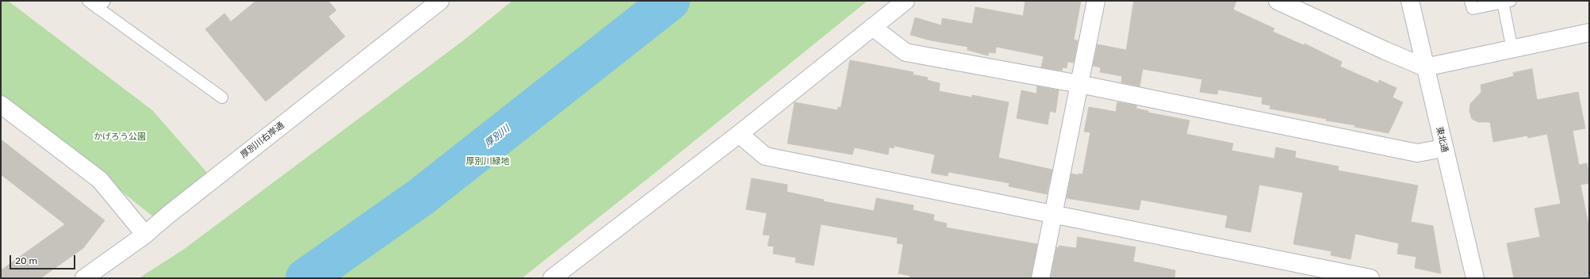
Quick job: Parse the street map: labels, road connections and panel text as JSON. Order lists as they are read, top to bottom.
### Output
{
  "streets": {
    "street": ["東北通", "厚別川右岸通"]
  },
  "water": ["厚別川"],
  "parks": ["かげろう公園", "厚別川緑地"],
  "scale_bar": "20 m"
}
